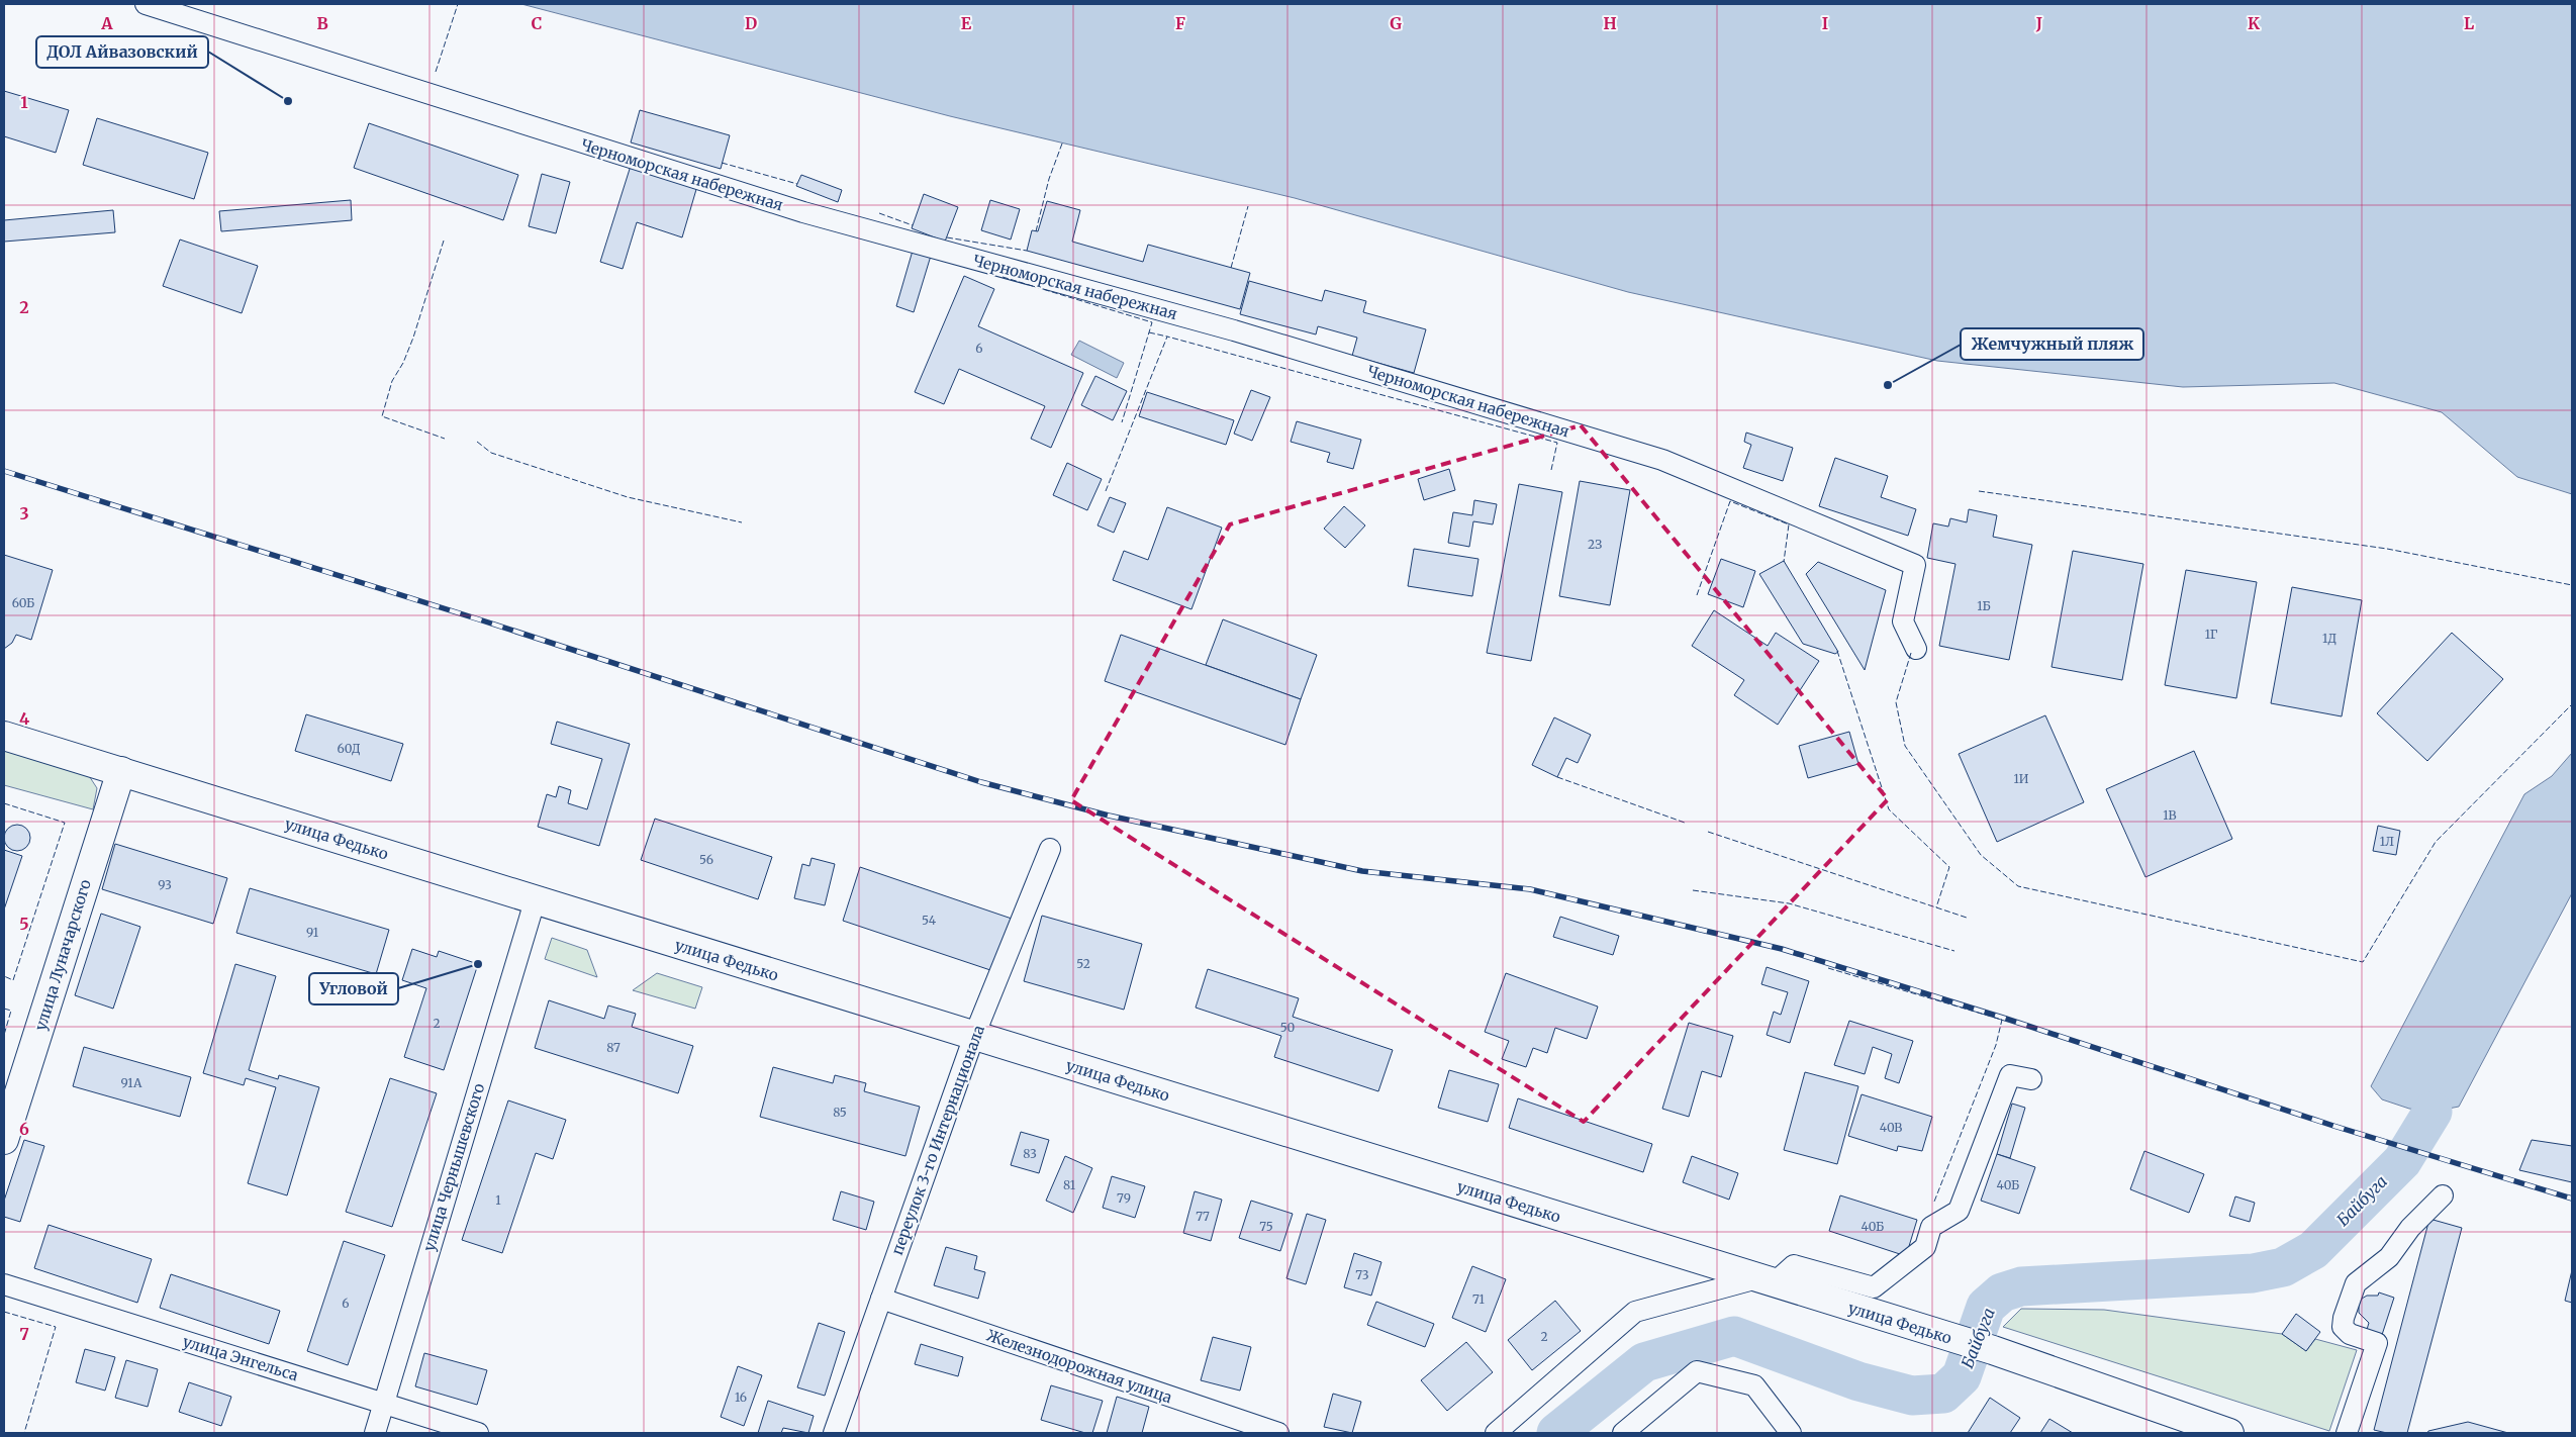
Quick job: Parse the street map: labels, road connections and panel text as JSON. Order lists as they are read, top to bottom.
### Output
{
  "streets": {
    "main road": ["улица Федько", "улица Луначарского"],
    "street": [
      "Черноморская набережная",
      "переулок 3-го Интернационала",
      "улица Чернышевского",
      "улица Энгельса",
      "Железнодорожная улица"
    ]
  },
  "crossings": [
    ["улица Федько", "улица Луначарского"],
    ["улица Федько", "переулок 3-го Интернационала"],
    ["улица Федько", "улица Чернышевского"],
    ["переулок 3-го Интернационала", "Железнодорожная улица"],
    ["улица Чернышевского", "улица Энгельса"]
  ],
  "water": ["Байбуга"],
  "places": ["ДОЛ Айвазовский", "Жемчужный пляж", "Угловой"],
  "house_numbers": [
    "6",
    "2З",
    "60Б",
    "1Б",
    "1Г",
    "1Д",
    "60Д",
    "1И",
    "1В",
    "1Л",
    "56",
    "93",
    "54",
    "91",
    "52",
    "2",
    "50",
    "87",
    "91А",
    "85",
    "40В",
    "83",
    "81",
    "40Б",
    "79",
    "1",
    "77",
    "75",
    "40Б",
    "73",
    "71",
    "6",
    "2",
    "16"
  ],
  "grid": {
    "columns": [
      "A",
      "B",
      "C",
      "D",
      "E",
      "F",
      "G",
      "H",
      "I",
      "J",
      "K",
      "L"
    ],
    "rows": [
      "1",
      "2",
      "3",
      "4",
      "5",
      "6",
      "7"
    ]
  }
}
